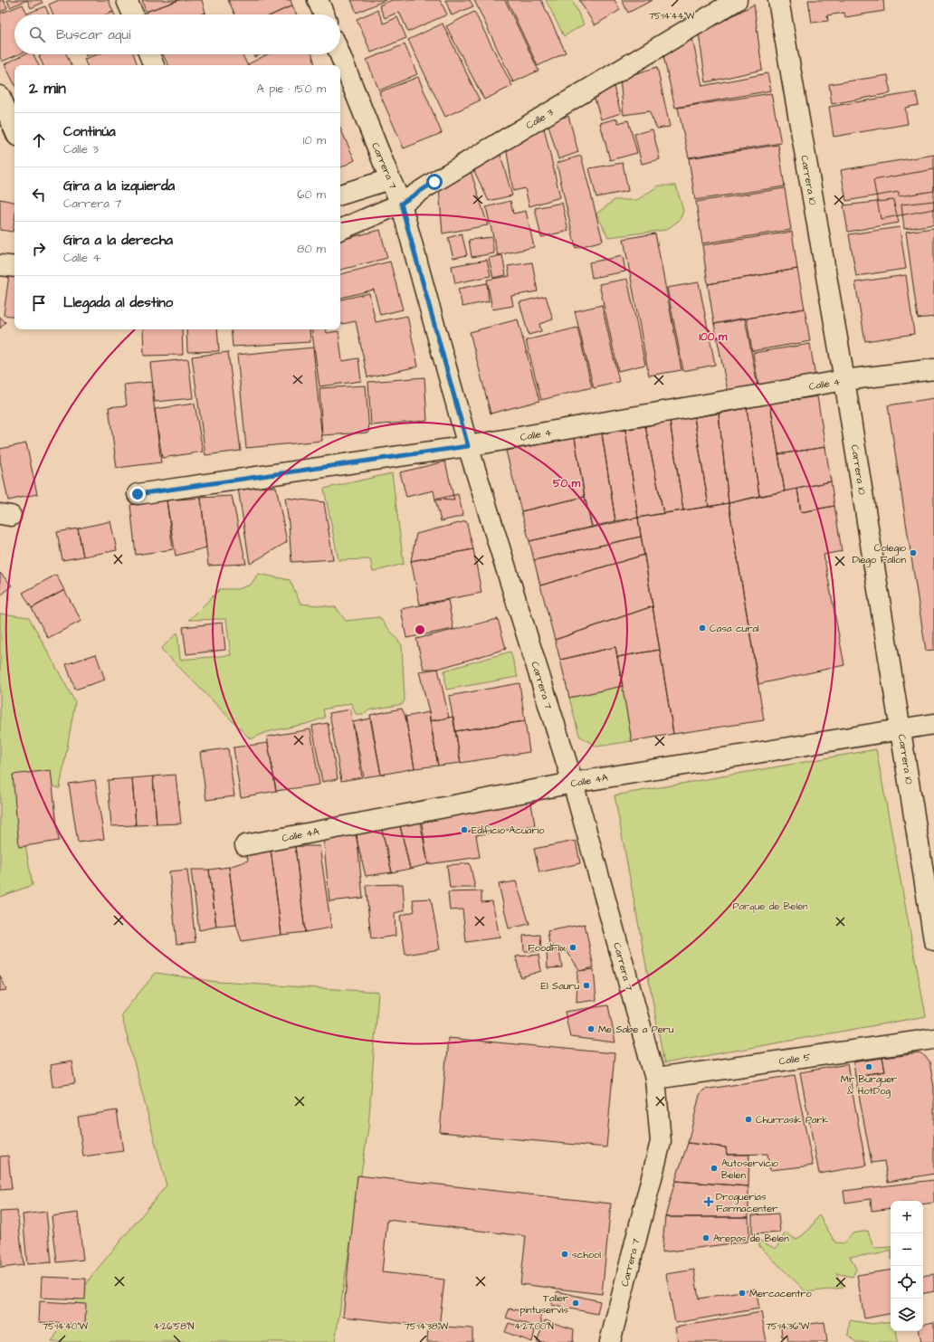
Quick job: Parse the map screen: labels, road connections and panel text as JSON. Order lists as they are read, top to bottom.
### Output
{
  "streets": {
    "street": [
      "Calle 3",
      "Carrera 7",
      "Carrera 10",
      "Calle 4",
      "Calle 4A",
      "Calle 5"
    ]
  },
  "crossings": [
    ["Calle 3", "Carrera 7"],
    ["Carrera 7", "Calle 4"],
    ["Carrera 7", "Calle 4A"],
    ["Carrera 7", "Calle 5"],
    ["Carrera 10", "Calle 4"],
    ["Carrera 10", "Calle 4A"]
  ],
  "parks": ["Parque de Belén"],
  "places": {
    "other": [
      "Colegio Diego Fallon",
      "Casa cural",
      "Edificio Acuario",
      "FoodFlix",
      "El Sauru",
      "Me Sabe a Peru",
      "Mr Burguer & HotDog",
      "Churrasik Park",
      "Autoservicio Belen",
      "Arepas de Belen",
      "school",
      "Mercacentro",
      "Taller pintuservis"
    ],
    "health": ["Droguerias Farmacenter"]
  },
  "page": {
    "search": "Buscar aquí",
    "heading": ["2 min", "A pie · 150 m"],
    "list": [
      ["Continúa", "Calle 3", "10 m"],
      ["Gira a la izquierda", "Carrera 7", "60 m"],
      ["Gira a la derecha", "Calle 4", "80 m"],
      "Llegada al destino"
    ],
    "map_buttons": ["+", "−"]
  },
  "coordinates": [
    "75°14'44\"W",
    "75°14'40\"W",
    "4°26'58\"N",
    "75°14'38\"W",
    "4°27'00\"N",
    "75°14'36\"W"
  ],
  "rings": ["100 m", "50 m"]
}
